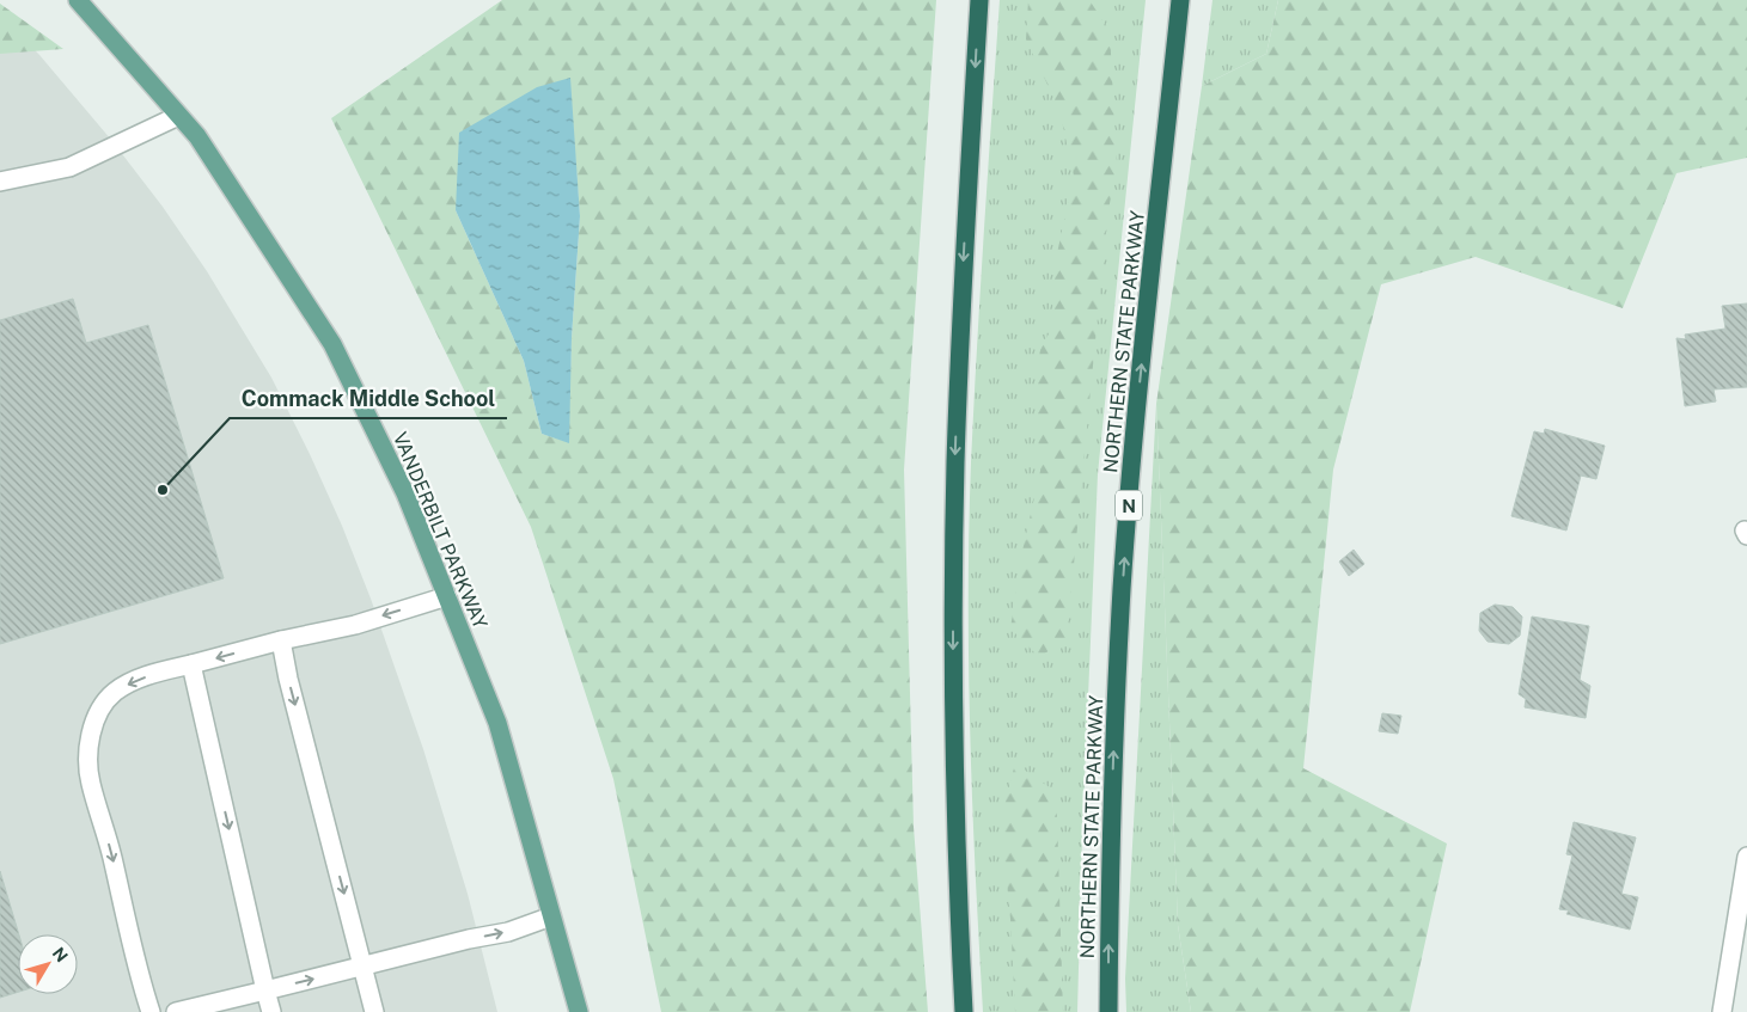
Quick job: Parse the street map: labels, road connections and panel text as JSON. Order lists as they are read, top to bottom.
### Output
{
  "streets": {
    "highway": ["NORTHERN STATE PARKWAY", "N"],
    "main road": ["VANDERBILT PARKWAY"]
  },
  "places": ["Commack Middle School"],
  "north": "top right"
}
